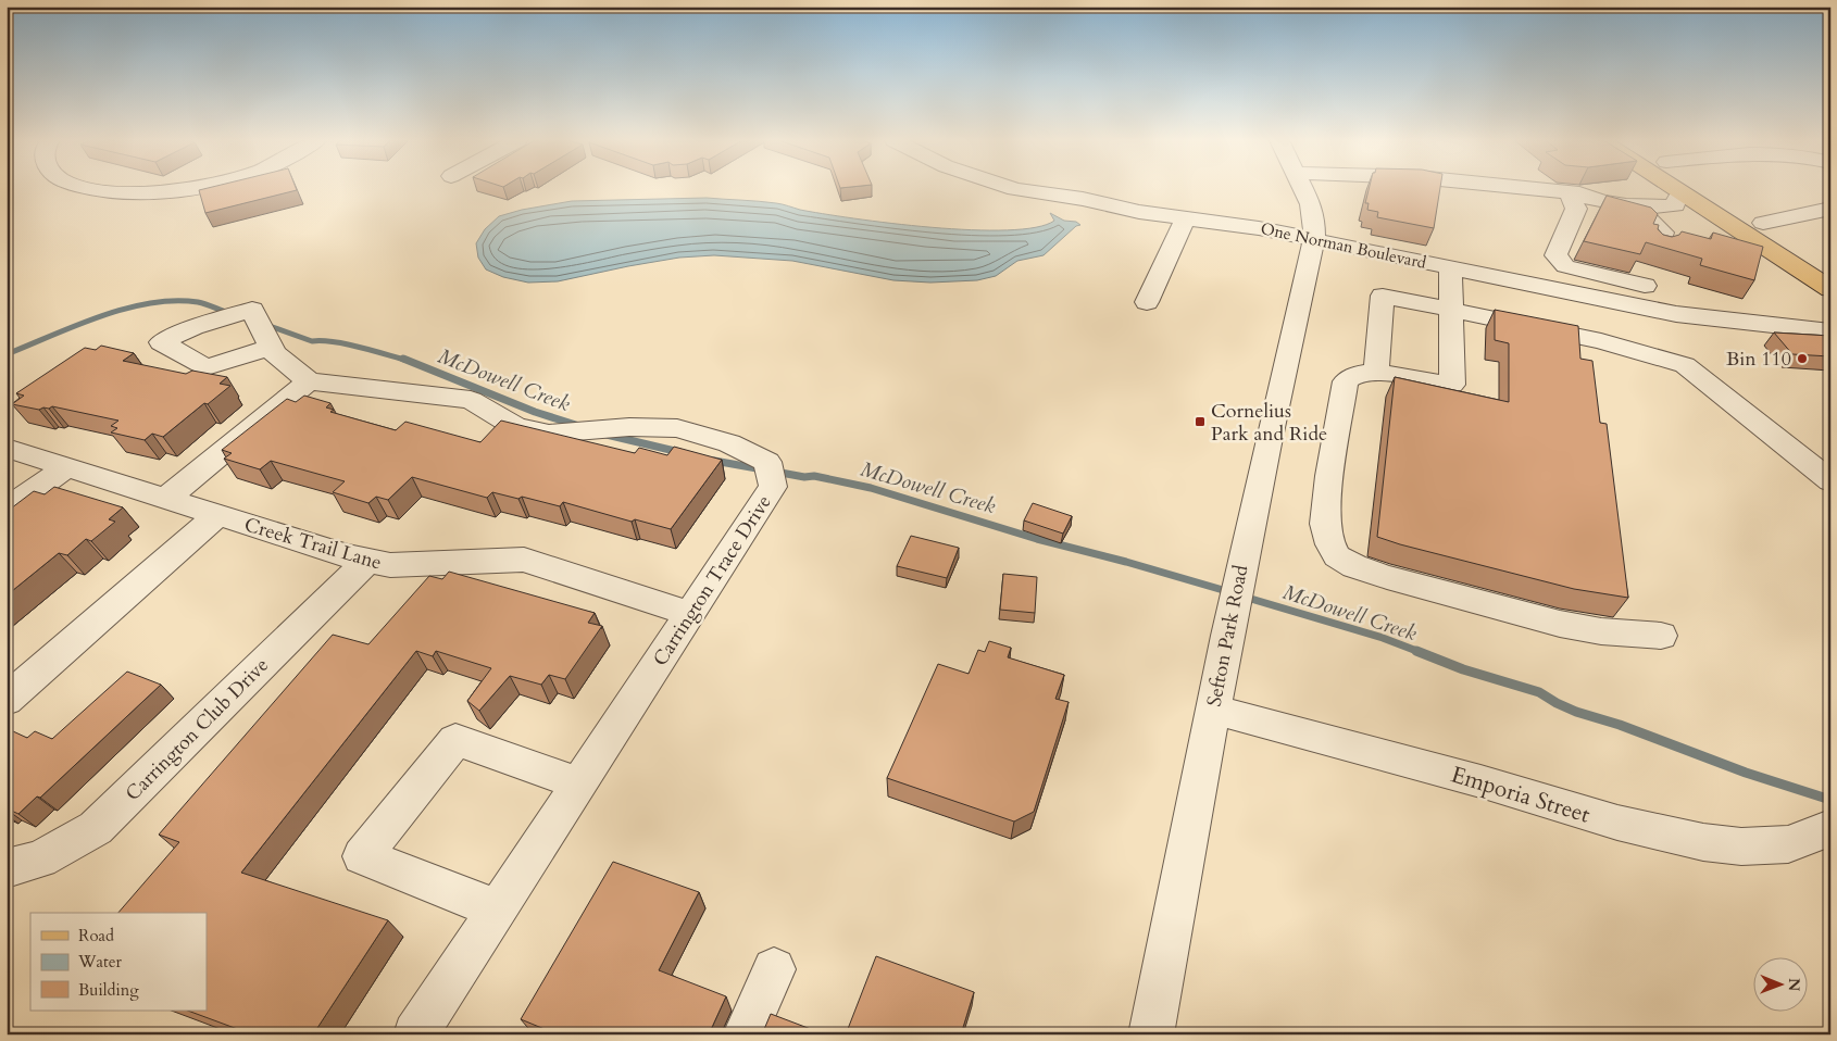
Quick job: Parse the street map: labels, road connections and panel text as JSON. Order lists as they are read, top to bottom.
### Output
{
  "streets": {
    "street": [
      "One Norman Boulevard",
      "Creek Trail Lane",
      "Carrington Trace Drive",
      "Sefton Park Road",
      "Carrington Club Drive",
      "Emporia Street"
    ]
  },
  "crossings": [
    ["One Norman Boulevard", "Sefton Park Road"],
    ["Creek Trail Lane", "Carrington Trace Drive"],
    ["Creek Trail Lane", "Carrington Club Drive"],
    ["Sefton Park Road", "Emporia Street"]
  ],
  "water": ["McDowell Creek"],
  "places": {
    "other": ["Bin 110"],
    "transit": ["Cornelius Park and Ride"]
  },
  "legend": ["Road", "Water", "Building"],
  "north": "right"
}
